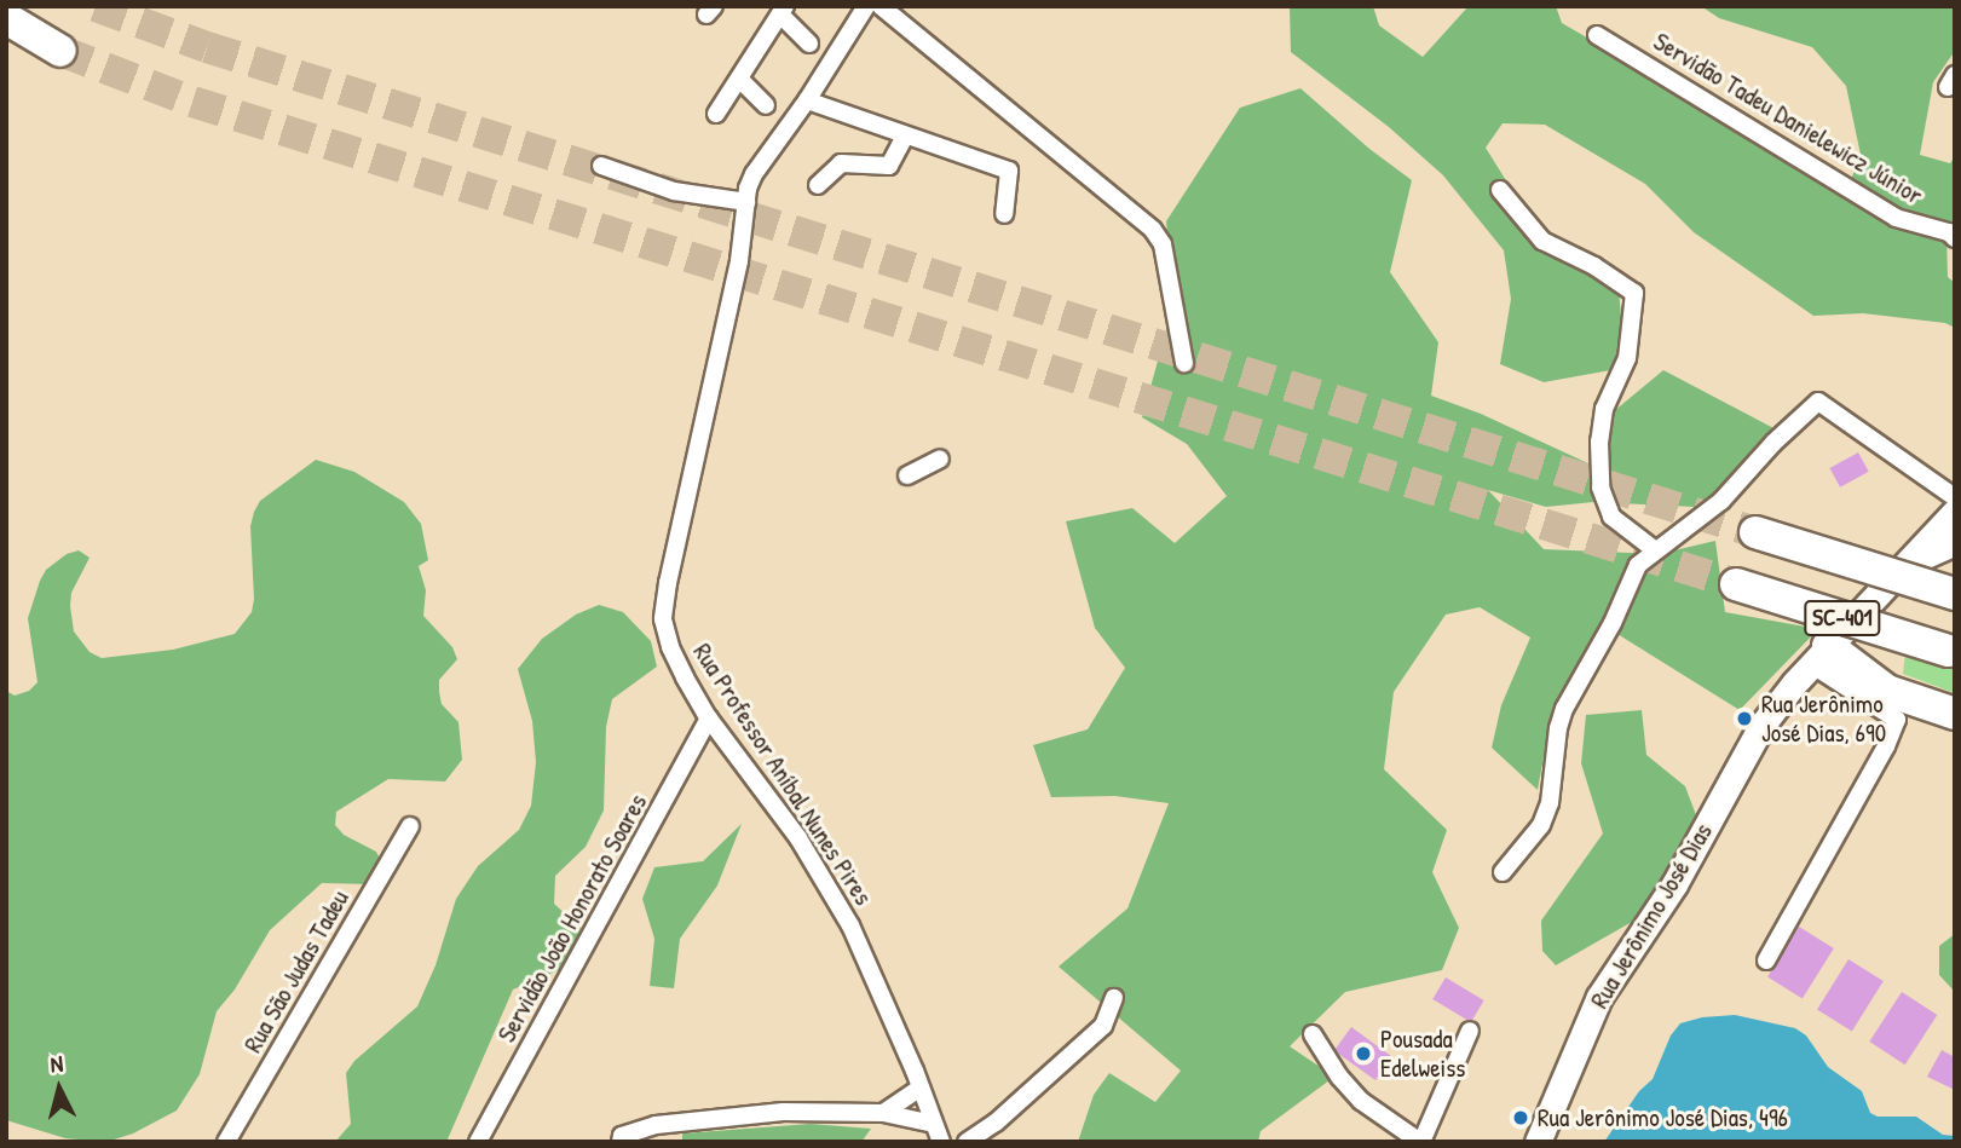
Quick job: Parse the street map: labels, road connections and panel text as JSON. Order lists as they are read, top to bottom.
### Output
{
  "streets": {
    "highway": ["SC-401"],
    "main road": ["Rua Jerônimo José Dias"],
    "street": [
      "Servidão Tadeu Danielewicz Júnior",
      "Rua Professor Aníbal Nunes Pires",
      "Servidão João Honorato Soares",
      "Rua São Judas Tadeu"
    ]
  },
  "crossings": [
    ["Rua Professor Aníbal Nunes Pires", "Servidão João Honorato Soares"]
  ],
  "places": ["Rua Jerônimo José Dias, 690", "Pousada Edelweiss", "Rua Jerônimo José Dias, 496"],
  "north": "top"
}
